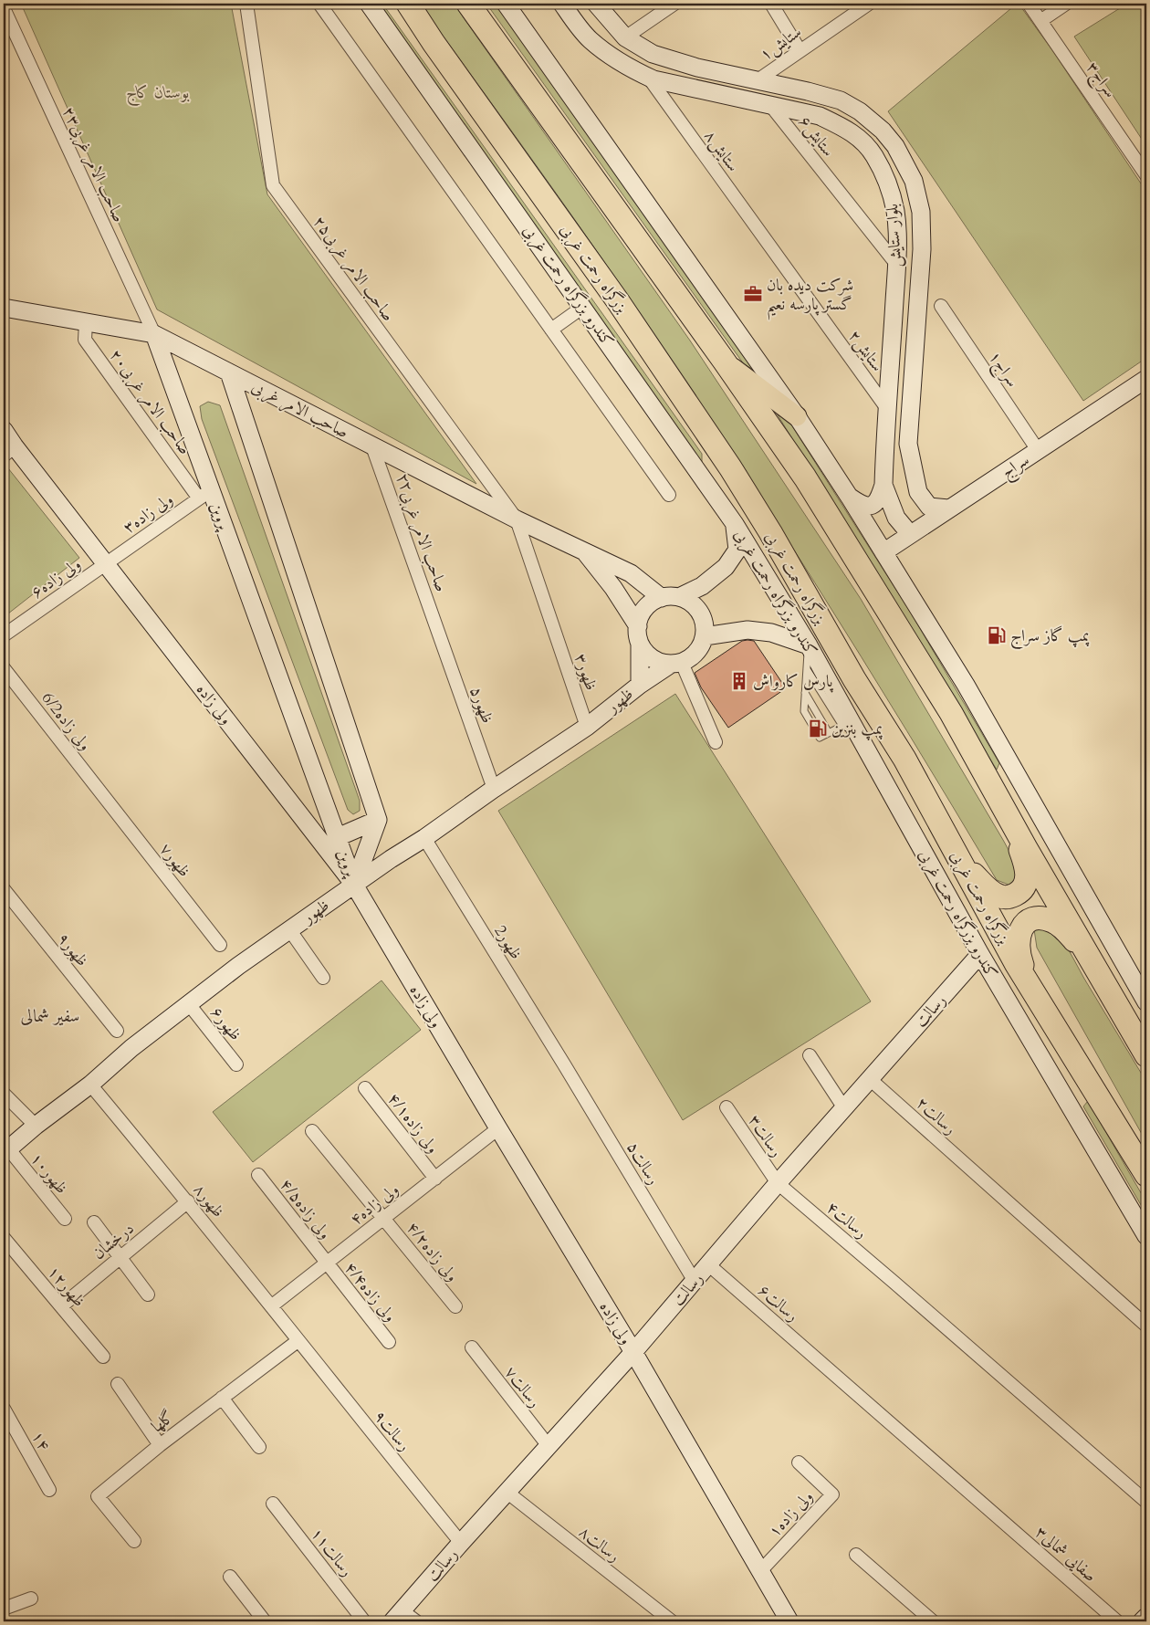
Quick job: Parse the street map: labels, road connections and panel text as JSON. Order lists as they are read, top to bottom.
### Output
{
  "streets": {
    "highway": ["بزرگراه رحمت غربی"],
    "street": [
      "ستایش۱",
      "سراج۳",
      "ستایش۶",
      "ستایش۸",
      "صاحب الامر غربی۲۳",
      "بلوار ستایش",
      "صاحب الامر غربی۲۵",
      "کندرو بزرگراه رحمت غربی",
      "ستایش۲",
      "سراج۱",
      "صاحب الامر غربی۲۰",
      "صاحب الامر غربی",
      "سراج",
      "ولی زاده۳",
      "پروین",
      "صاحب الامر غربی٢٢",
      "ولی زاده۶",
      "ظهور۳",
      "ظهور",
      "ولی زاده",
      "ظهور۵",
      "6/2ولی زاده",
      "ظهور۷",
      "2ظهور",
      "ظهور۹",
      "رسالت",
      "ظهور۶",
      "رسالت۲",
      "ولی زاده۴/۱",
      "رسالت۳",
      "رسالت۵",
      "ظهور۱۰",
      "ظهور۸",
      "ولی زاده۴",
      "ولی زاده۴/۵",
      "رسالت۴",
      "درخشان",
      "ولی زاده۴/۲",
      "ظهور۱۲",
      "ولی زاده۴/۴",
      "رسالت۶",
      "رسالت۷",
      "گلها",
      "رسالت۹",
      "۱۴",
      "ولی زاده۱",
      "رسالت۸",
      "رسالت۱۱",
      "صفایی شمالی۳"
    ]
  },
  "crossings": [
    ["ستایش۱", "بلوار ستایش"],
    ["ستایش۶", "بلوار ستایش"],
    ["ستایش۸", "بلوار ستایش"],
    ["ستایش۸", "ستایش۲"],
    ["صاحب الامر غربی۲۳", "صاحب الامر غربی"],
    ["صاحب الامر غربی۲۳", "پروین"],
    ["بلوار ستایش", "ستایش۲"],
    ["بلوار ستایش", "سراج"],
    ["صاحب الامر غربی۲۵", "صاحب الامر غربی"],
    ["صاحب الامر غربی۲۵", "ظهور۳"],
    ["کندرو بزرگراه رحمت غربی", "رسالت"],
    ["سراج۱", "سراج"],
    ["صاحب الامر غربی۲۰", "صاحب الامر غربی"],
    ["صاحب الامر غربی۲۰", "ولی زاده۳"],
    ["صاحب الامر غربی۲۰", "پروین"],
    ["صاحب الامر غربی", "پروین"],
    ["صاحب الامر غربی", "صاحب الامر غربی٢٢"],
    ["صاحب الامر غربی", "ظهور"],
    ["ولی زاده۳", "پروین"],
    ["ولی زاده۳", "ولی زاده۶"],
    ["ولی زاده۳", "ولی زاده"],
    ["پروین", "ظهور"],
    ["پروین", "ولی زاده"],
    ["صاحب الامر غربی٢٢", "ظهور۵"],
    ["ولی زاده۶", "ولی زاده"],
    ["ظهور۳", "ظهور"],
    ["ظهور", "ولی زاده"],
    ["ظهور", "ظهور۵"],
    ["ظهور", "2ظهور"],
    ["ظهور", "ظهور۶"],
    ["ظهور", "ظهور۱۰"],
    ["ظهور", "ظهور۸"],
    ["ولی زاده", "رسالت"],
    ["ولی زاده", "ولی زاده۴"],
    ["ولی زاده", "ولی زاده۱"],
    ["6/2ولی زاده", "ظهور۷"],
    ["2ظهور", "رسالت۵"],
    ["رسالت", "رسالت۲"],
    ["رسالت", "رسالت۳"],
    ["رسالت", "رسالت۵"],
    ["رسالت", "رسالت۴"],
    ["رسالت", "رسالت۶"],
    ["رسالت", "رسالت۷"],
    ["رسالت", "رسالت۹"],
    ["رسالت", "رسالت۸"],
    ["ولی زاده۴/۱", "ولی زاده۴"],
    ["رسالت۳", "رسالت۴"],
    ["ظهور۸", "ولی زاده۴"],
    ["ظهور۸", "درخشان"],
    ["ظهور۸", "گلها"],
    ["ظهور۸", "رسالت۹"],
    ["ولی زاده۴", "ولی زاده۴/۵"],
    ["ولی زاده۴", "ولی زاده۴/۲"],
    ["ولی زاده۴", "ولی زاده۴/۴"],
    ["ولی زاده۴/۵", "ولی زاده۴/۴"],
    ["درخشان", "ظهور۱۲"],
    ["رسالت۶", "صفایی شمالی۳"],
    ["گلها", "رسالت۹"]
  ],
  "districts": ["سفیر شمالی"],
  "parks": ["بوستان کاج"],
  "places": {
    "office": ["شرکت دیده بان گستر پارسه نعیم"],
    "fuel station": ["پمپ گاز سراج", "پمپ بنزین"],
    "building": ["پارس کارواش"]
  }
}
